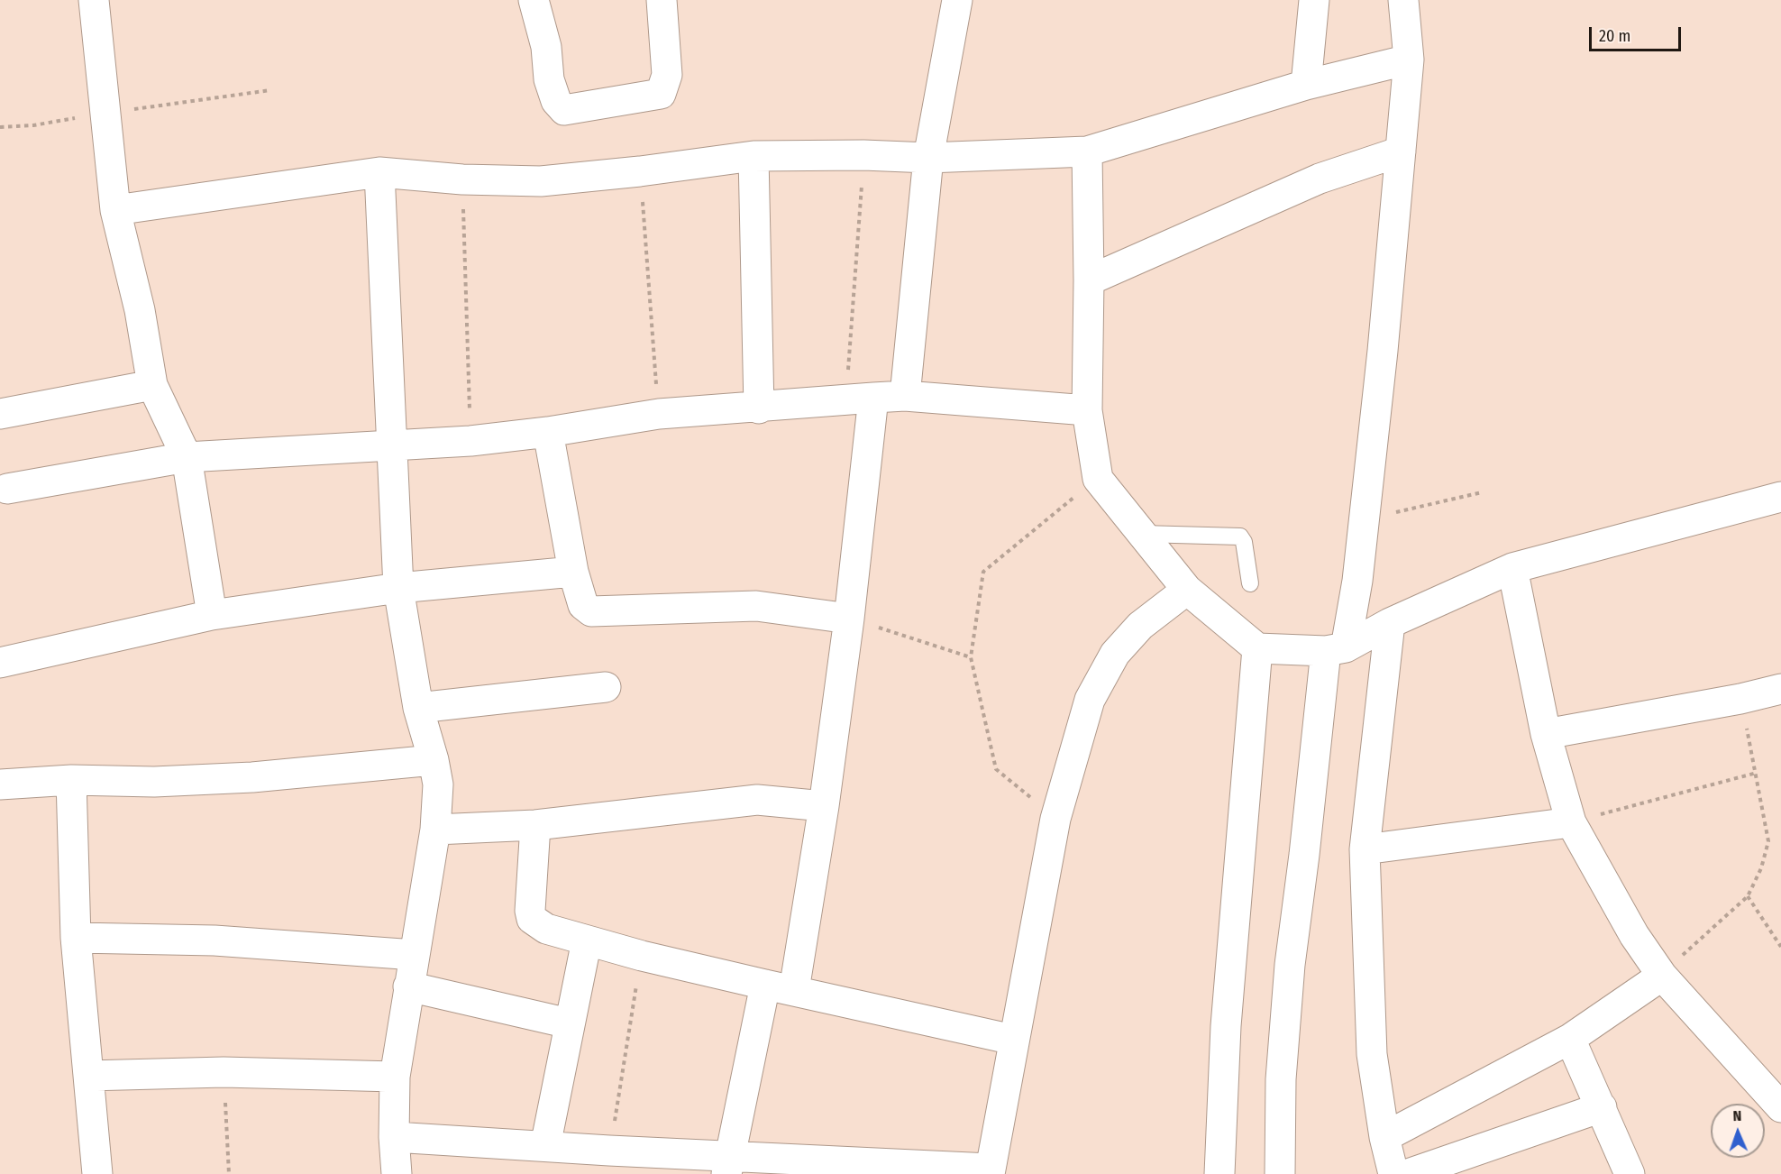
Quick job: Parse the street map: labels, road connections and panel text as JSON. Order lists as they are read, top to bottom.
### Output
{
  "scale_bar": "20 m",
  "north": "top"
}
